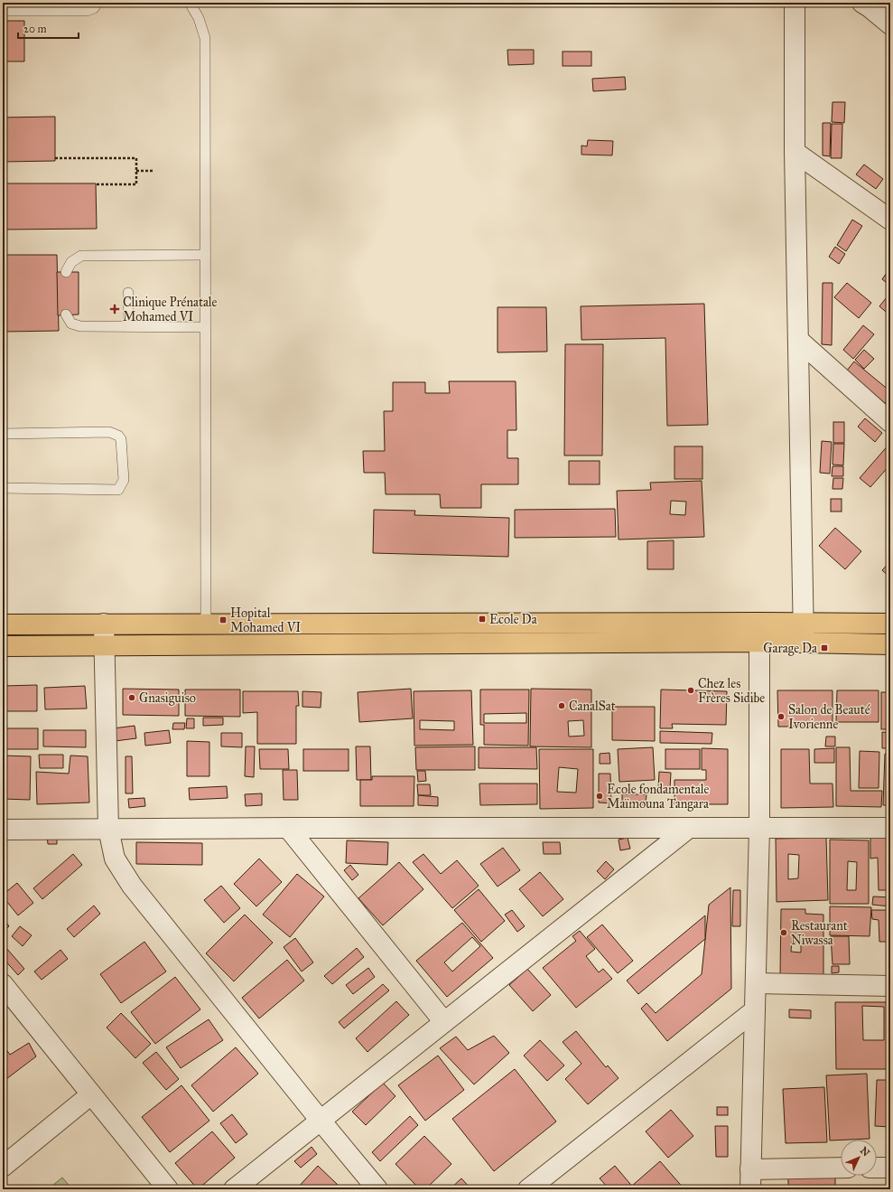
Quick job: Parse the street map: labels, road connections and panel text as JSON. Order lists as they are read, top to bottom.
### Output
{
  "places": {
    "health": ["Clinique Prénatale Mohamed VI"],
    "transit": ["Ecole Da", "Hopital Mohamed VI", "Garage Da"],
    "other": [
      "Chez les Frères Sidibe",
      "Gnasiguiso",
      "CanalSat",
      "Salon de Beauté Ivorienne",
      "Ecole fondamentale Maïmouna Tangara",
      "Restaurant Niwassa"
    ]
  },
  "scale_bar": "20 m",
  "north": "top right"
}
